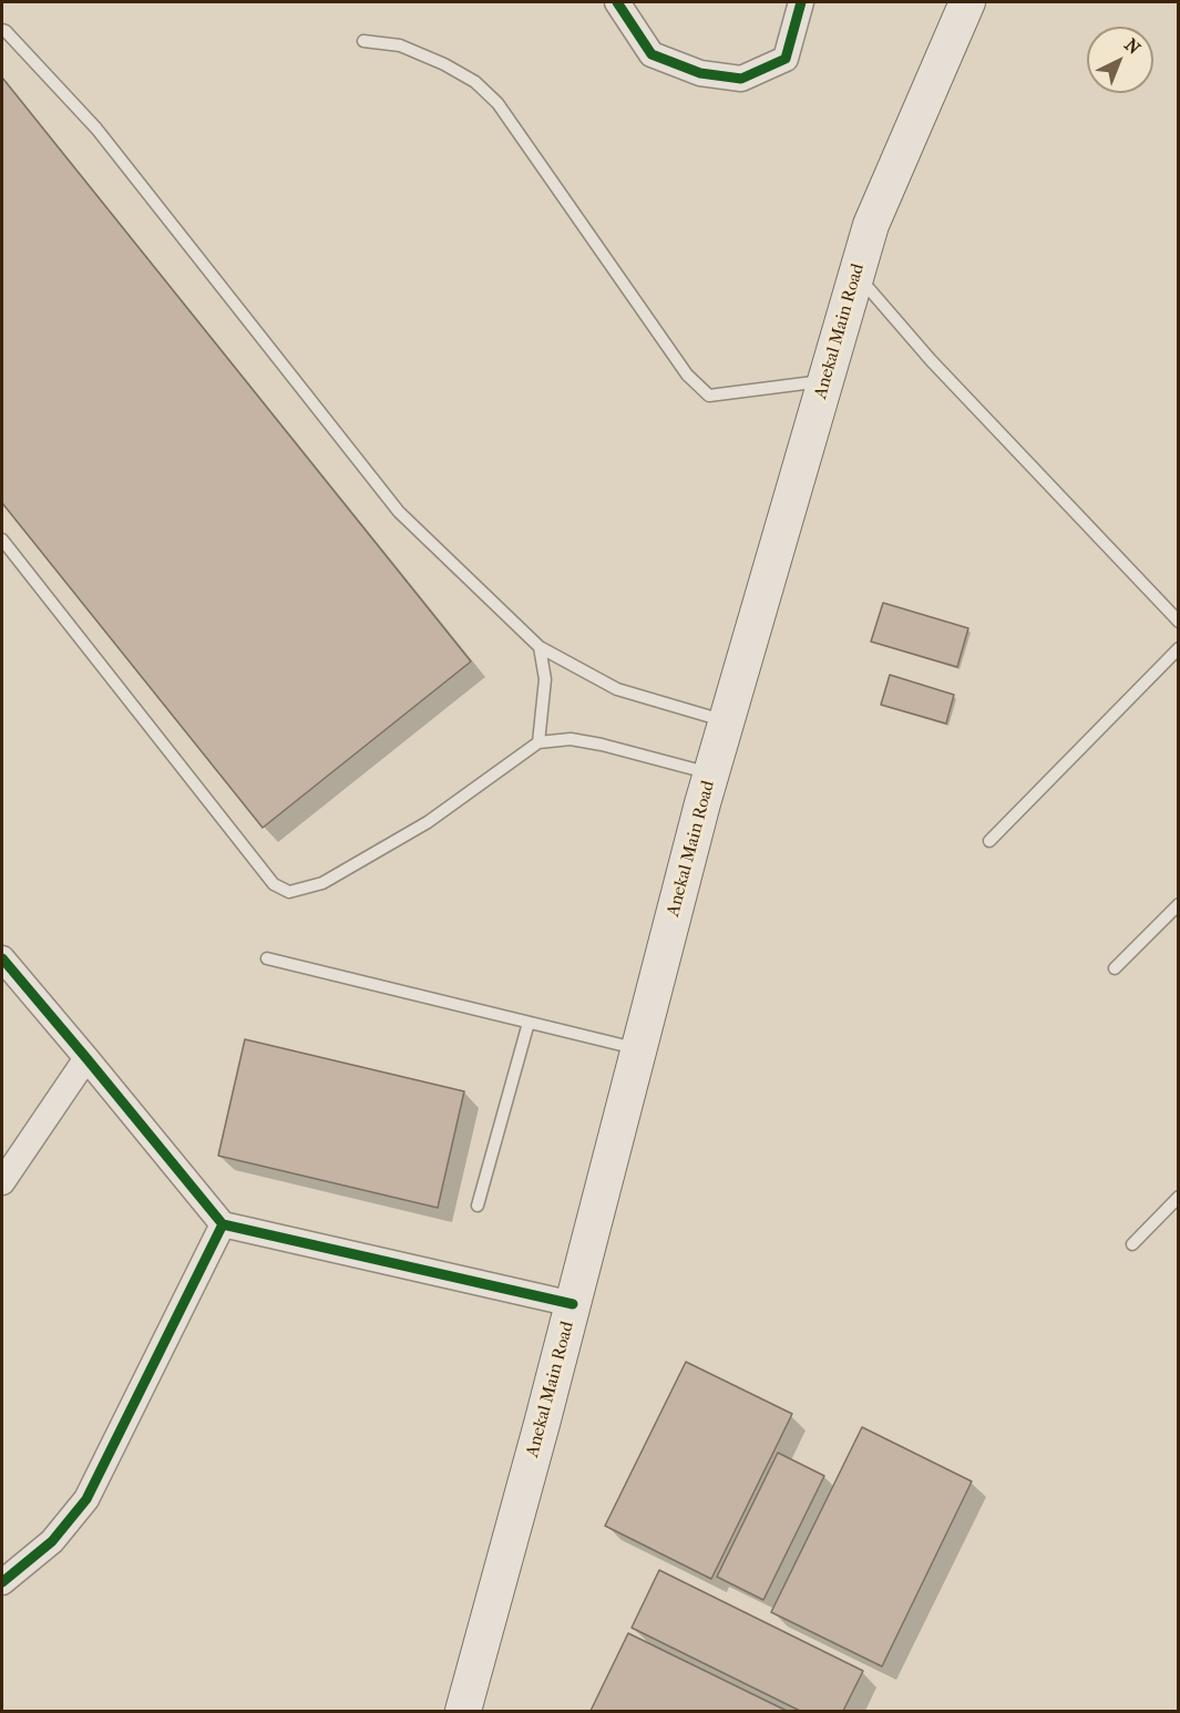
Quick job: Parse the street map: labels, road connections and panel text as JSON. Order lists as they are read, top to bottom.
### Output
{
  "streets": {
    "main road": ["Anekal Main Road"]
  },
  "north": "top right"
}
